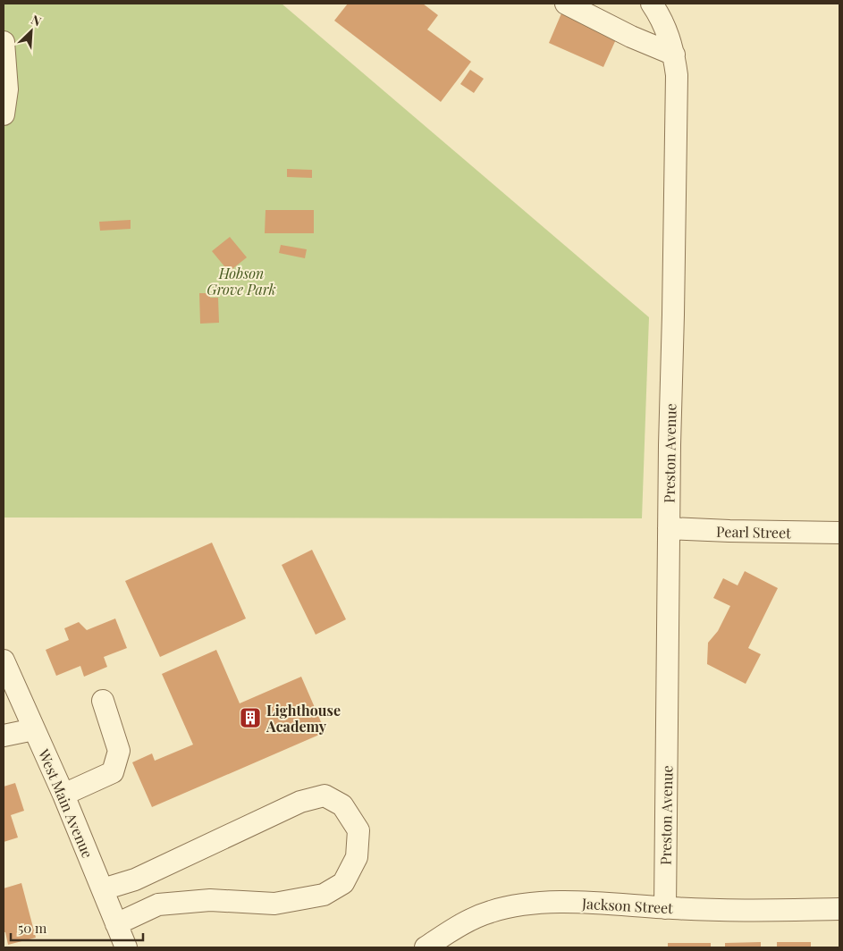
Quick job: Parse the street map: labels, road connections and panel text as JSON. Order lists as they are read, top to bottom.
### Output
{
  "streets": {
    "street": [
      "Preston Avenue",
      "Pearl Street",
      "West Main Avenue",
      "Jackson Street"
    ]
  },
  "crossings": [
    ["Preston Avenue", "Pearl Street"],
    ["Preston Avenue", "Jackson Street"]
  ],
  "parks": ["Hobson Grove Park"],
  "places": {
    "building": ["Lighthouse Academy"]
  },
  "scale_bar": "50 m",
  "north": "top right"
}
